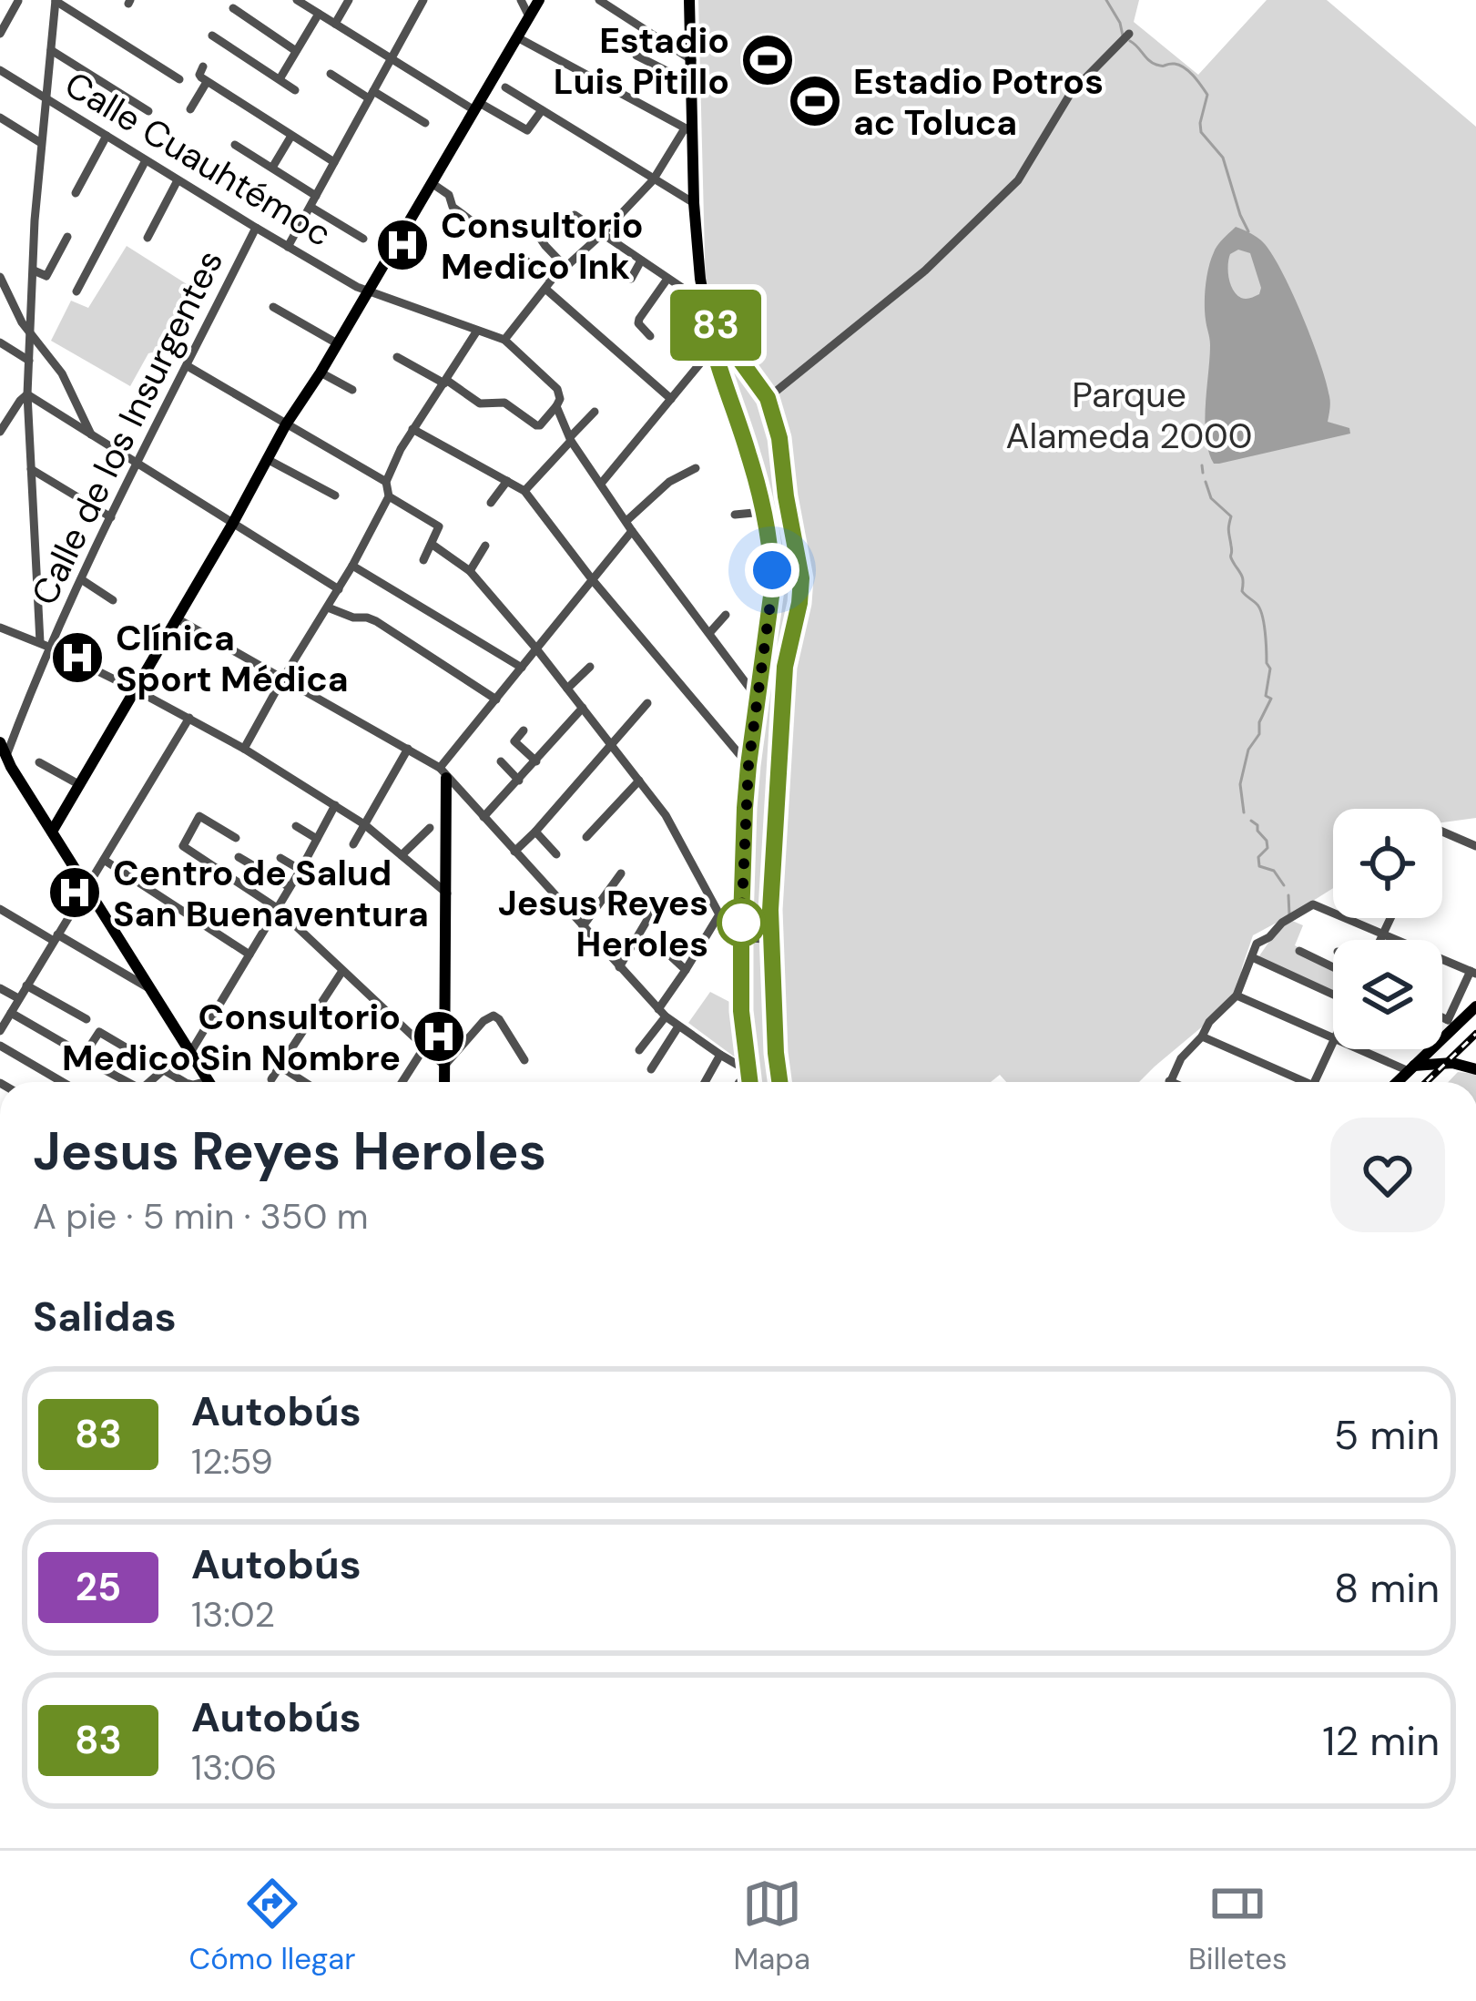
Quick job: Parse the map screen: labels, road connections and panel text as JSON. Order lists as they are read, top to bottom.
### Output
{
  "streets": {
    "street": ["Calle Cuauhtémoc", "Calle de los Insurgentes"]
  },
  "crossings": [
    ["Calle Cuauhtémoc", "Calle de los Insurgentes"]
  ],
  "parks": ["Parque Alameda 2000"],
  "places": {
    "sports": ["Estadio Luis Pitillo", "Estadio Potros ac Toluca"],
    "hospital": [
      "Consultorio Medico Ink",
      "Clínica Sport Médica",
      "Centro de Salud San Buenaventura",
      "Consultorio Medico Sin Nombre"
    ],
    "other": ["Jesus Reyes Heroles"]
  },
  "lines": ["bus line 83"],
  "page": {
    "on_map": "83",
    "heading": [
      ["Jesus Reyes Heroles", "A pie · 5 min · 350 m"],
      "Salidas"
    ],
    "list": [
      {
        "mark": "83",
        "name": "Autobús",
        "note": "12:59",
        "value": "5 min"
      },
      {
        "mark": "25",
        "name": "Autobús",
        "note": "13:02",
        "value": "8 min"
      },
      {
        "mark": "83",
        "name": "Autobús",
        "note": "13:06",
        "value": "12 min"
      }
    ],
    "tabs": ["Cómo llegar", "Mapa", "Billetes"]
  }
}
